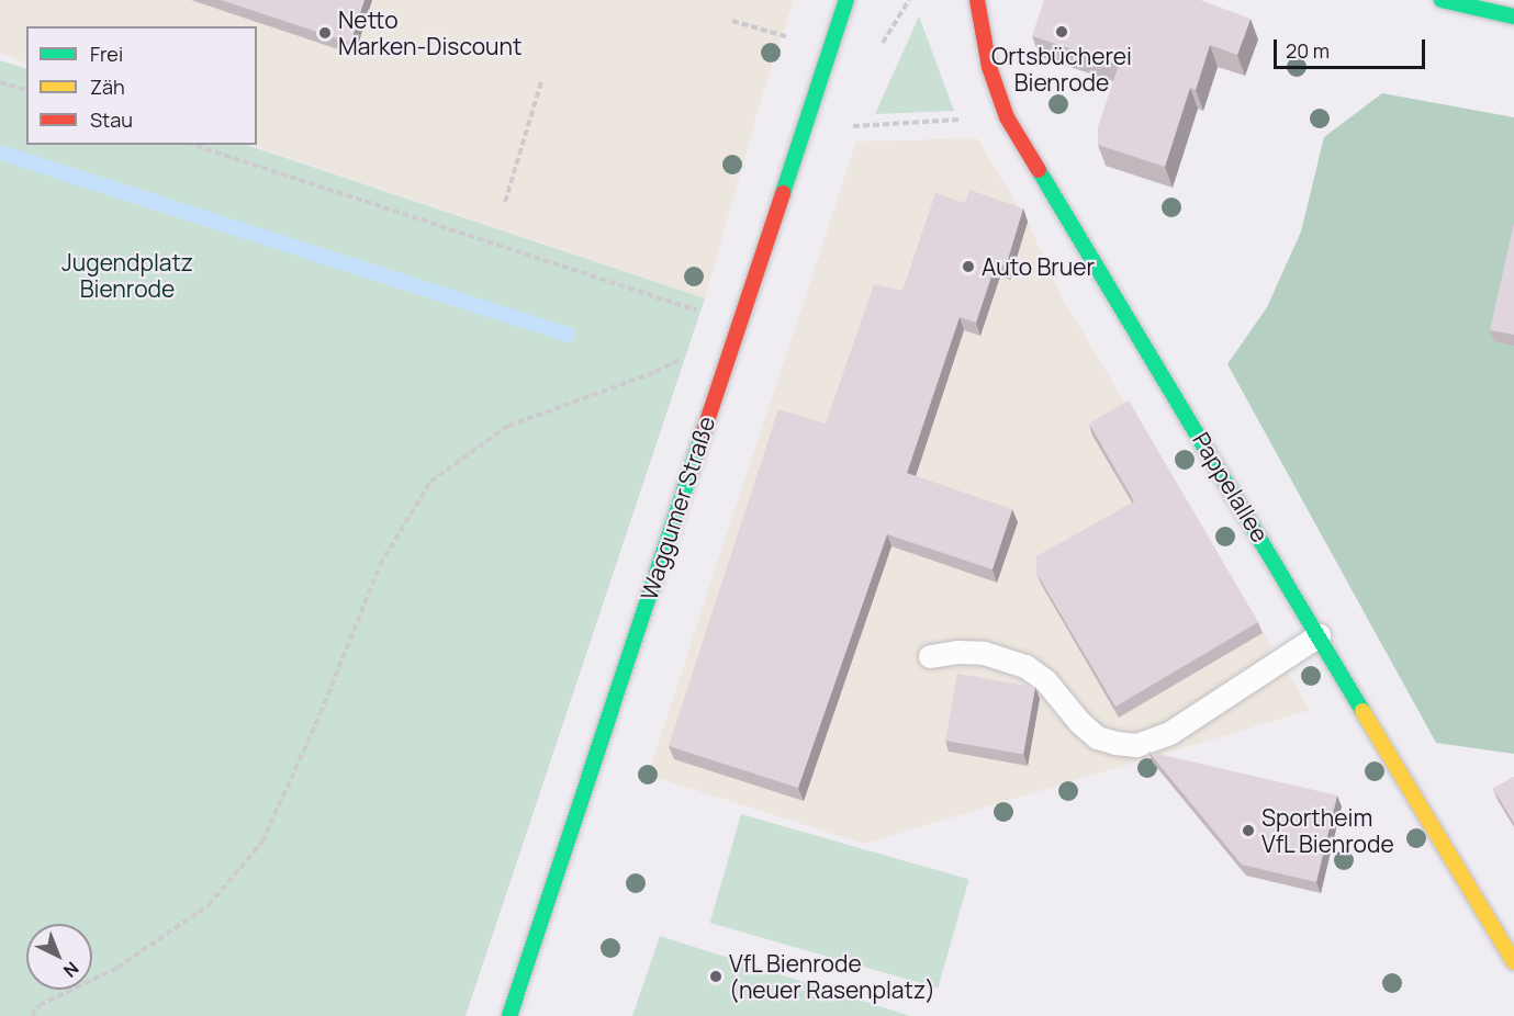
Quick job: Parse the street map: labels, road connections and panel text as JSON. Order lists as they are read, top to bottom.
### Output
{
  "streets": {
    "street": ["Pappelallee", "Waggumer Straße"]
  },
  "parks": ["Jugendplatz Bienrode"],
  "places": [
    "Ortsbücherei Bienrode",
    "Netto Marken-Discount",
    "Auto Bruer",
    "Sportheim VfL Bienrode",
    "VfL Bienrode (neuer Rasenplatz)"
  ],
  "legend": ["Frei", "Zäh", "Stau"],
  "scale_bar": "20 m",
  "north": "bottom right"
}
